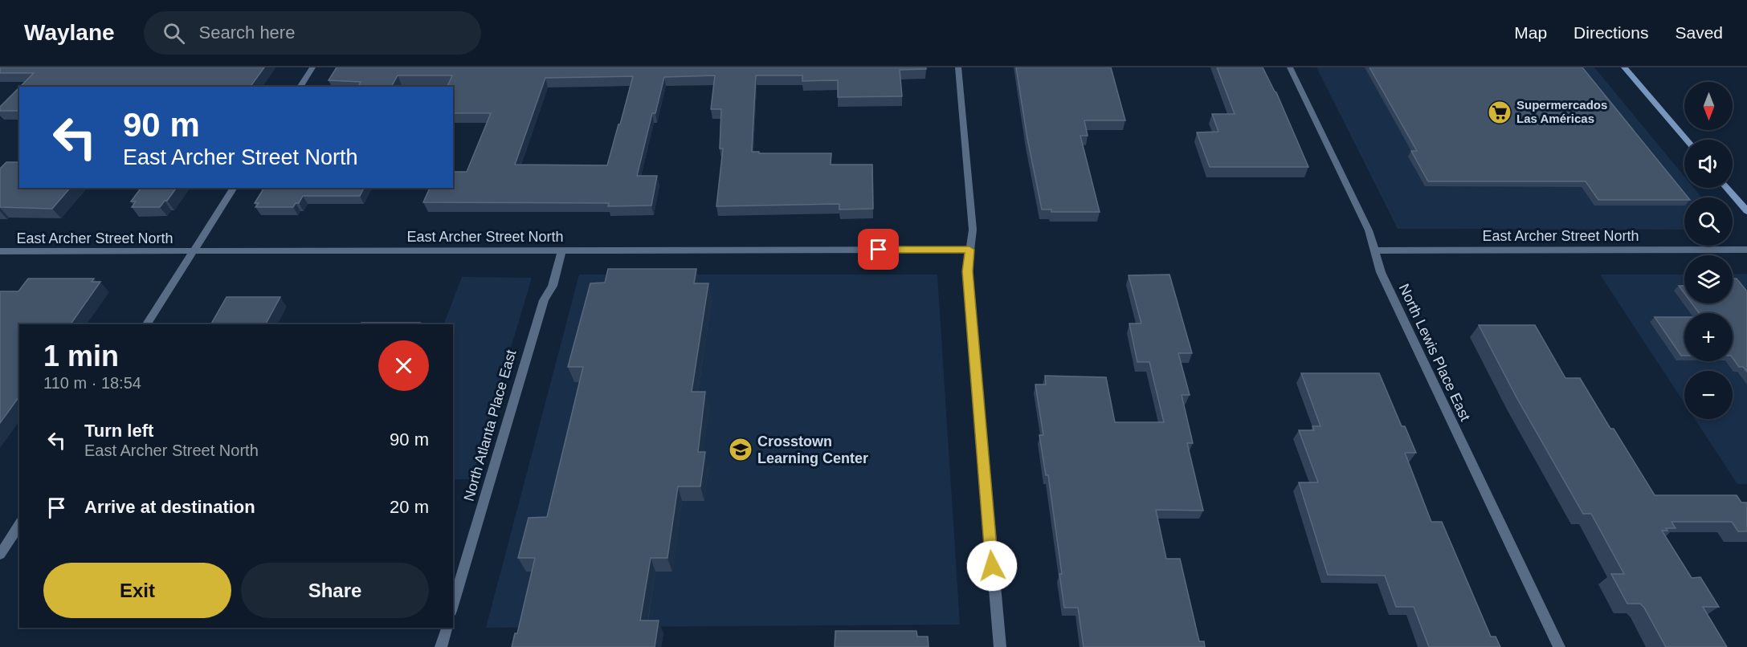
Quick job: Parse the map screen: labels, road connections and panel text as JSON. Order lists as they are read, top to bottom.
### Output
{
  "streets": {
    "street": ["East Archer Street North", "North Lewis Place East", "North Atlanta Place East"]
  },
  "crossings": [
    ["East Archer Street North", "North Lewis Place East"],
    ["East Archer Street North", "North Atlanta Place East"]
  ],
  "places": {
    "supermarket": ["Supermercados Las Américas"],
    "school or university": ["Crosstown Learning Center"]
  },
  "north": "bottom",
  "page": {
    "header": "Waylane",
    "search": "Search here",
    "nav": ["Map", "Directions", "Saved"],
    "map_buttons": ["+", "−"],
    "turn": ["90 m", "East Archer Street North"],
    "heading": ["1 min", "110 m · 18:54"],
    "list": [
      {
        "name": "Turn left",
        "note": "East Archer Street North",
        "value": "90 m"
      },
      {
        "name": "Arrive at destination",
        "value": "20 m"
      }
    ],
    "buttons": ["Exit", "Share"]
  }
}
